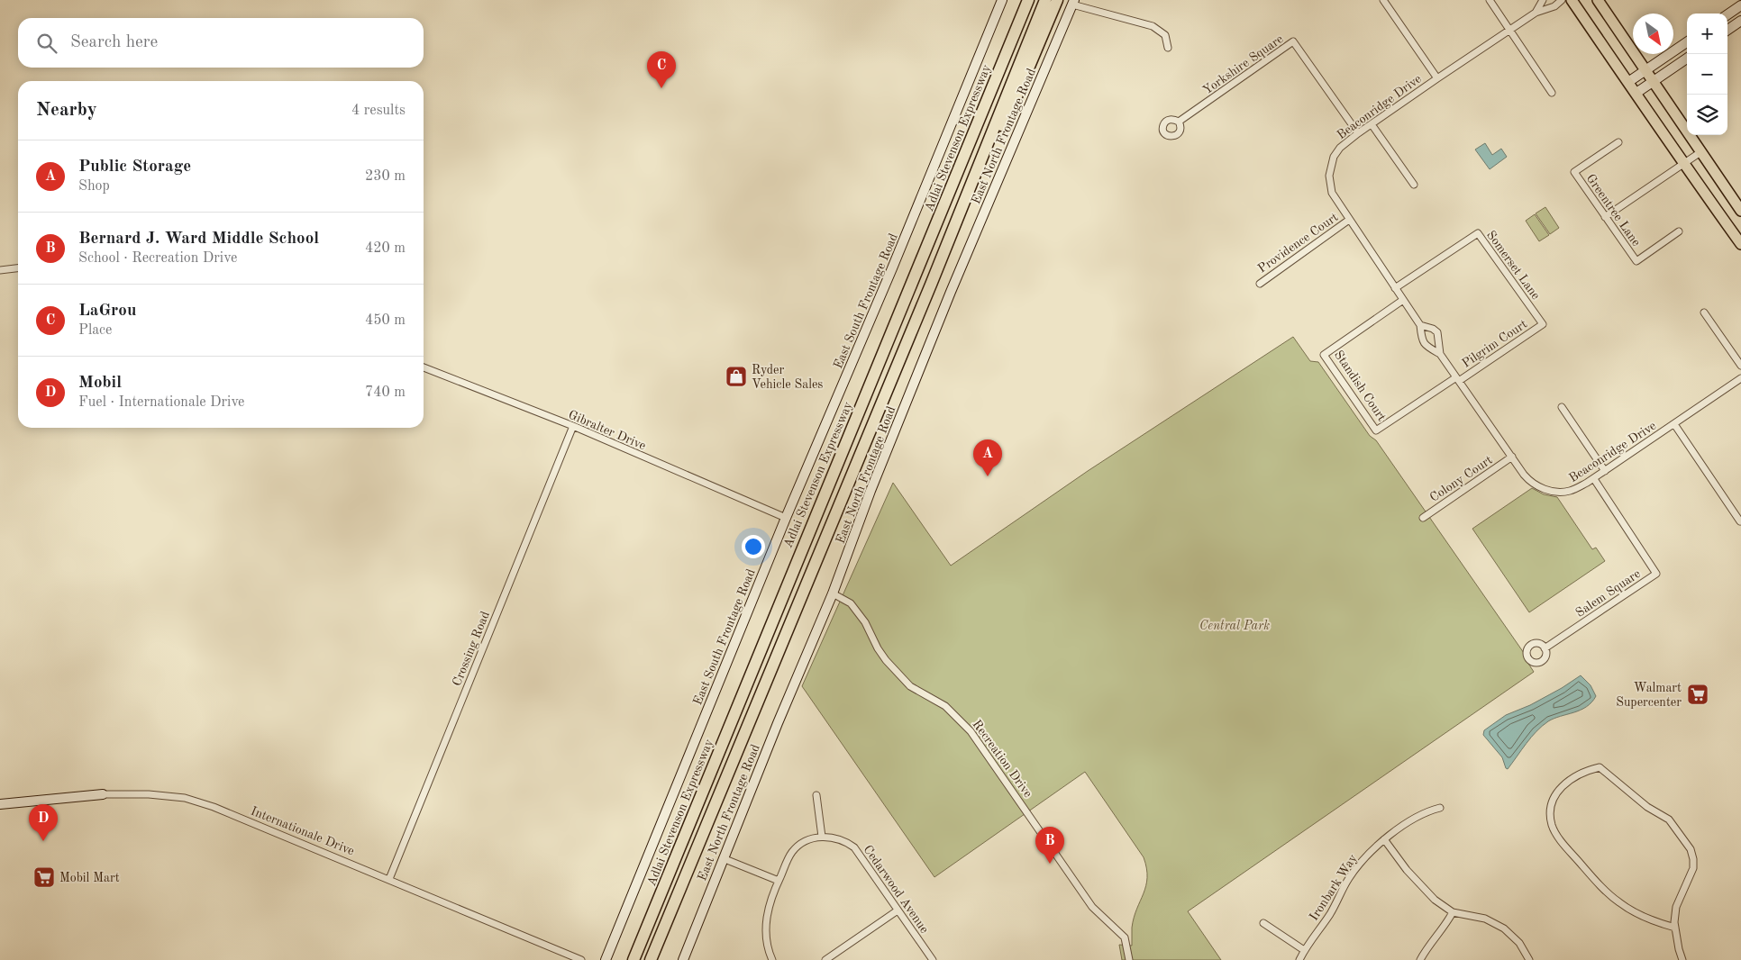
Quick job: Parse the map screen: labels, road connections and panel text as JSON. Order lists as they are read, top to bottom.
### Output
{
  "streets": {
    "highway": ["Adlai Stevenson Expressway"],
    "street": [
      "Yorkshire Square",
      "Beaconridge Drive",
      "East North Frontage Road",
      "Greentree Lane",
      "Providence Court",
      "Somerset Lane",
      "East South Frontage Road",
      "Pilgrim Court",
      "Standish Court",
      "Gibralter Drive",
      "Colony Court",
      "Salem Square",
      "Crossing Road",
      "Recreation Drive",
      "Internationale Drive",
      "Ironbark Way",
      "Cedarwood Avenue"
    ]
  },
  "crossings": [
    ["Yorkshire Square", "Beaconridge Drive"],
    ["Beaconridge Drive", "Providence Court"],
    ["Beaconridge Drive", "Somerset Lane"],
    ["Beaconridge Drive", "Pilgrim Court"],
    ["Beaconridge Drive", "Standish Court"],
    ["Beaconridge Drive", "Colony Court"],
    ["Beaconridge Drive", "Salem Square"],
    ["East North Frontage Road", "Recreation Drive"],
    ["Somerset Lane", "Pilgrim Court"],
    ["East South Frontage Road", "Gibralter Drive"],
    ["Pilgrim Court", "Standish Court"],
    ["Gibralter Drive", "Crossing Road"],
    ["Crossing Road", "Internationale Drive"]
  ],
  "parks": ["Central Park"],
  "places": {
    "shop": ["Ryder Vehicle Sales"],
    "supermarket": ["Walmart Supercenter", "Mobil Mart"]
  },
  "north": "bottom right",
  "page": {
    "map_buttons": ["+", "−"],
    "search": "Search here",
    "pins": [
      "C",
      "A",
      "D",
      "B"
    ],
    "heading": ["Nearby", "4 results"],
    "list": [
      {
        "mark": "A",
        "name": "Public Storage",
        "note": "Shop",
        "value": "230 m"
      },
      {
        "mark": "B",
        "name": "Bernard J. Ward Middle School",
        "note": "School · Recreation Drive",
        "value": "420 m"
      },
      {
        "mark": "C",
        "name": "LaGrou",
        "note": "Place",
        "value": "450 m"
      },
      {
        "mark": "D",
        "name": "Mobil",
        "note": "Fuel · Internationale Drive",
        "value": "740 m"
      }
    ]
  }
}
